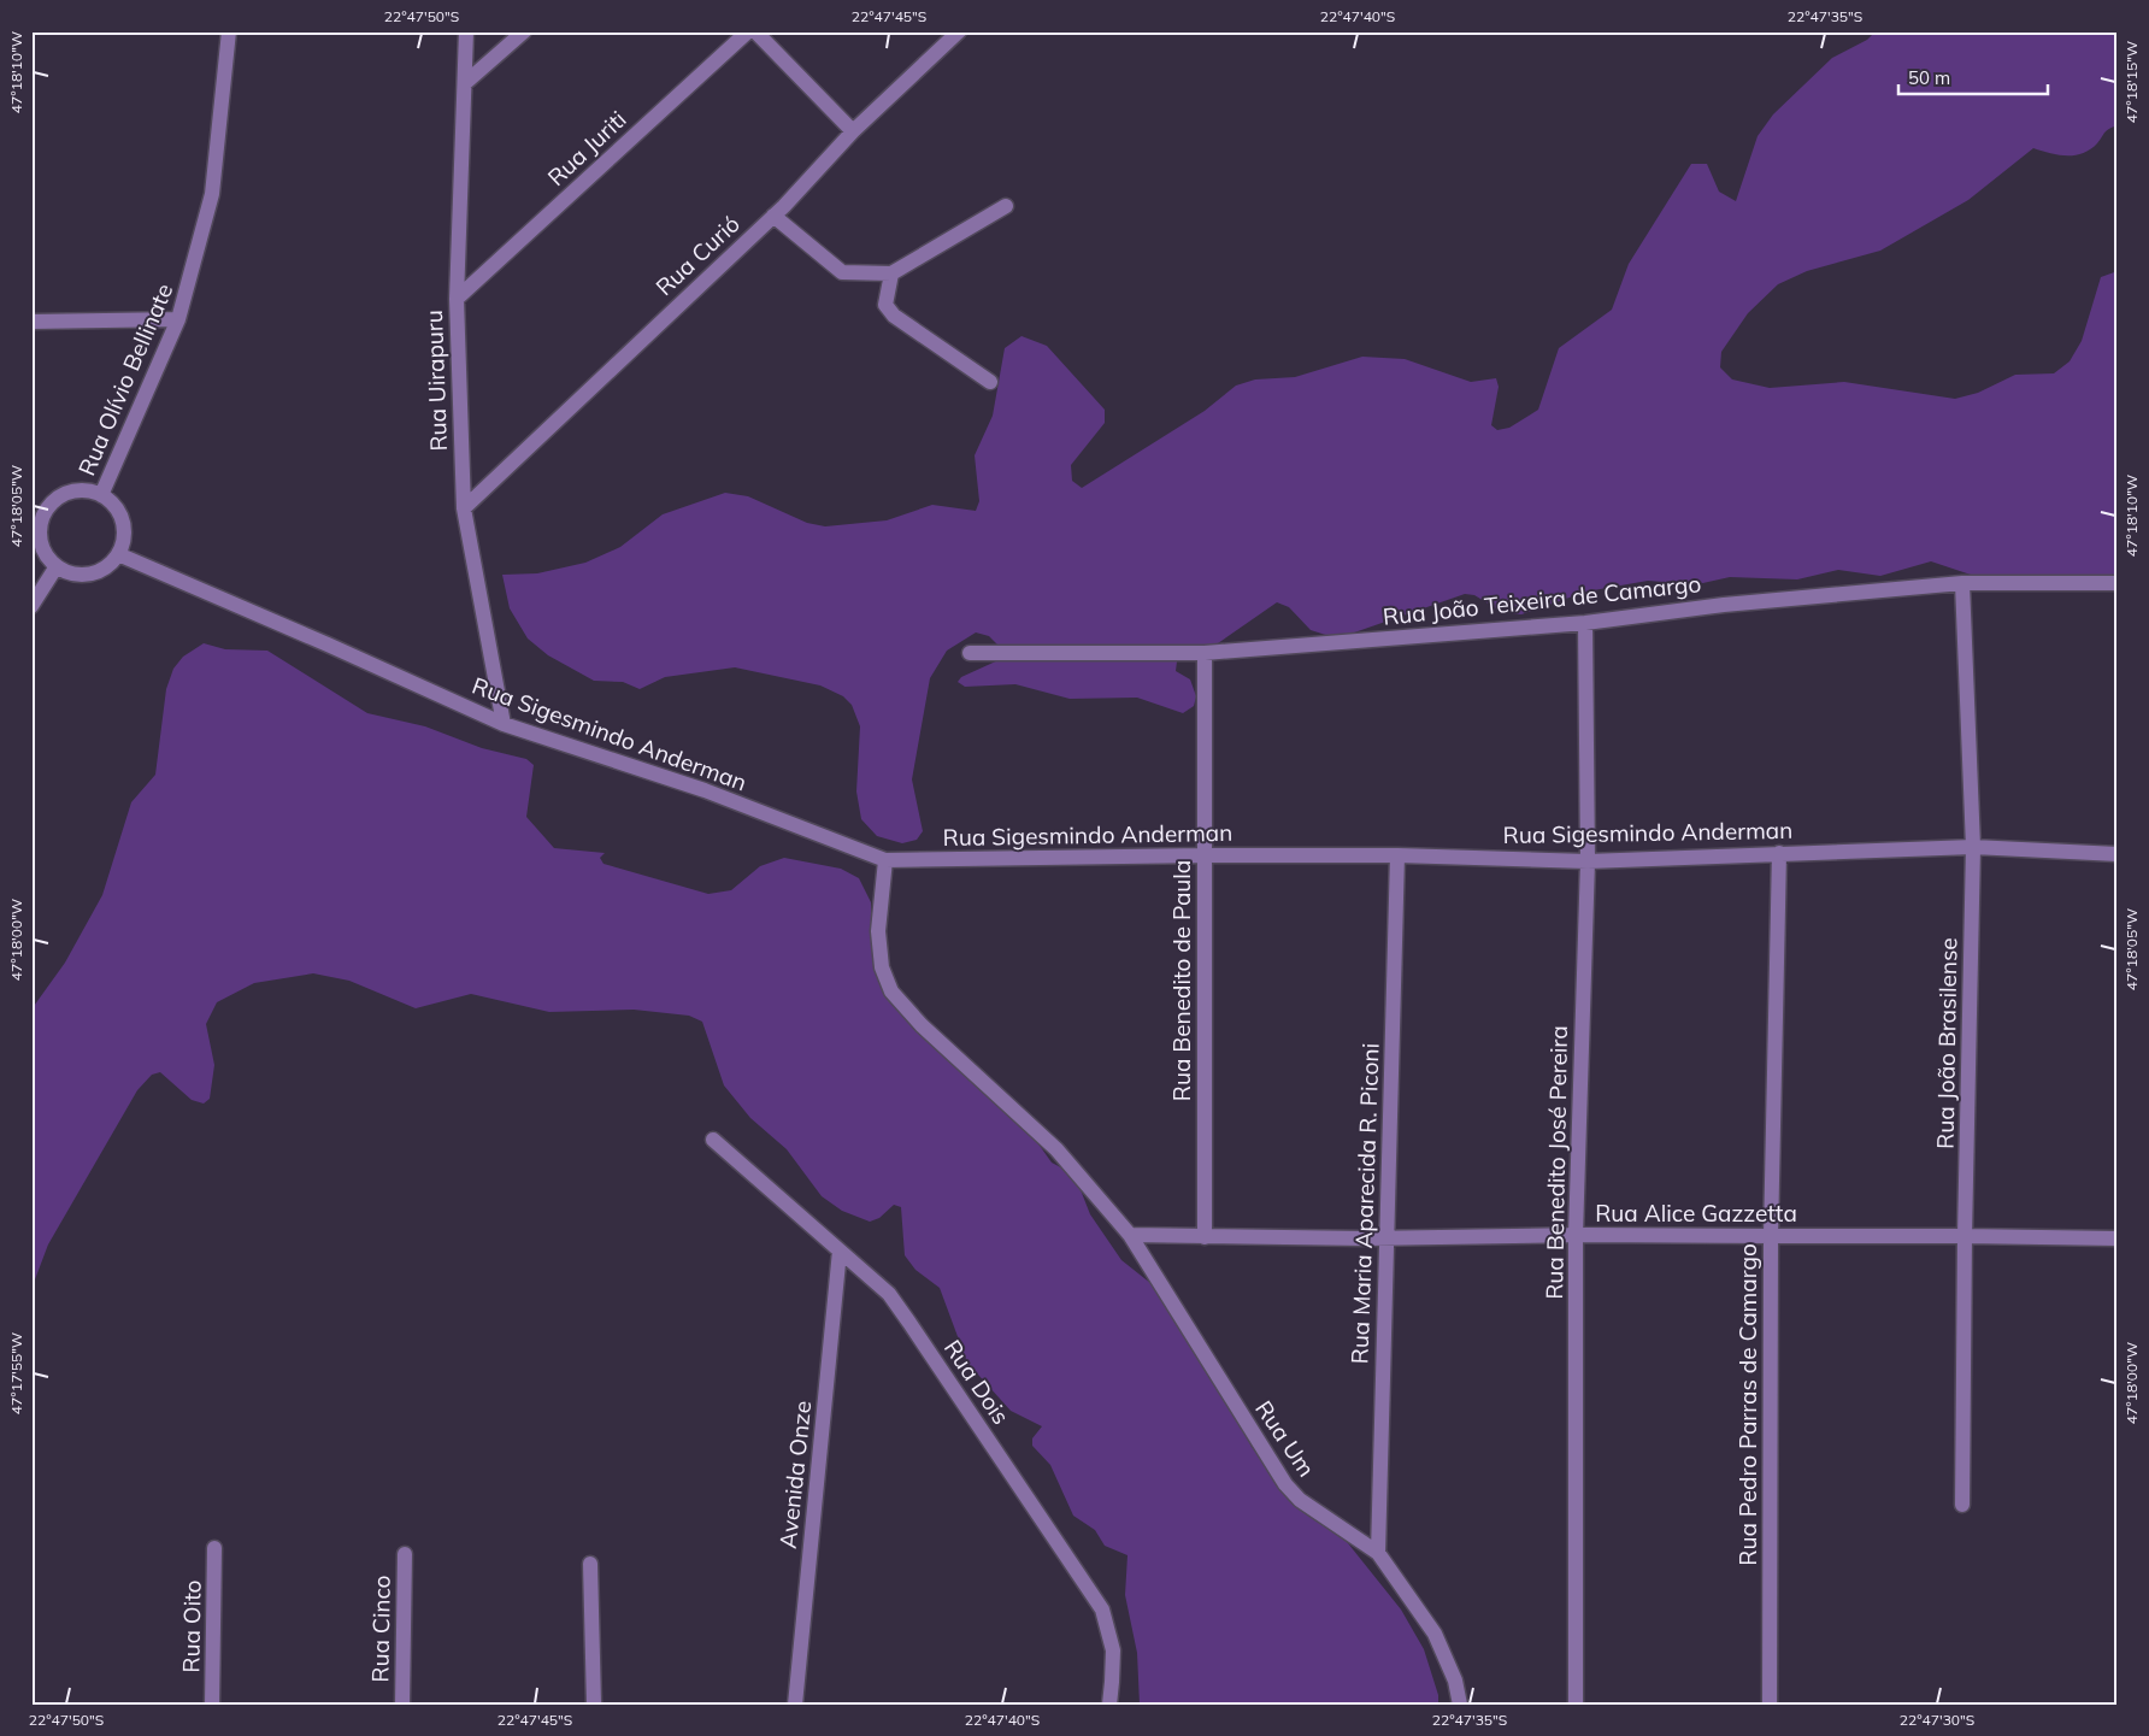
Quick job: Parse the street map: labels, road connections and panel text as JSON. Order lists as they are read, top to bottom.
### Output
{
  "streets": {
    "street": [
      "Rua Juriti",
      "Rua Curió",
      "Rua Olívio Bellinate",
      "Rua Uirapuru",
      "Rua João Teixeira de Camargo",
      "Rua Sigesmindo Anderman",
      "Rua Benedito de Paula",
      "Rua João Brasilense",
      "Rua Benedito José Pereira",
      "Rua Maria Aparecida R. Piconi",
      "Rua Alice Gazzetta",
      "Rua Dois",
      "Rua Pedro Parras de Camargo",
      "Rua Um",
      "Avenida Onze",
      "Rua Oito",
      "Rua Cinco"
    ]
  },
  "crossings": [
    ["Rua Juriti", "Rua Uirapuru"],
    ["Rua Curió", "Rua Uirapuru"],
    ["Rua Olívio Bellinate", "Rua Sigesmindo Anderman"],
    ["Rua Uirapuru", "Rua Sigesmindo Anderman"],
    ["Rua João Teixeira de Camargo", "Rua Benedito de Paula"],
    ["Rua João Teixeira de Camargo", "Rua João Brasilense"],
    ["Rua João Teixeira de Camargo", "Rua Benedito José Pereira"],
    ["Rua Sigesmindo Anderman", "Rua Benedito de Paula"],
    ["Rua Sigesmindo Anderman", "Rua João Brasilense"],
    ["Rua Sigesmindo Anderman", "Rua Benedito José Pereira"],
    ["Rua Sigesmindo Anderman", "Rua Maria Aparecida R. Piconi"],
    ["Rua Sigesmindo Anderman", "Rua Pedro Parras de Camargo"],
    ["Rua Sigesmindo Anderman", "Rua Um"],
    ["Rua Benedito de Paula", "Rua Alice Gazzetta"],
    ["Rua João Brasilense", "Rua Alice Gazzetta"],
    ["Rua Benedito José Pereira", "Rua Alice Gazzetta"],
    ["Rua Maria Aparecida R. Piconi", "Rua Alice Gazzetta"],
    ["Rua Maria Aparecida R. Piconi", "Rua Um"],
    ["Rua Alice Gazzetta", "Rua Pedro Parras de Camargo"],
    ["Rua Alice Gazzetta", "Rua Um"],
    ["Rua Dois", "Avenida Onze"]
  ],
  "scale_bar": "50 m",
  "coordinates": [
    "22°47'50\"S",
    "22°47'45\"S",
    "22°47'40\"S",
    "22°47'35\"S",
    "47°18'10\"W",
    "47°18'15\"W",
    "47°18'05\"W",
    "47°18'00\"W",
    "47°17'55\"W",
    "22°47'30\"S"
  ]
}
